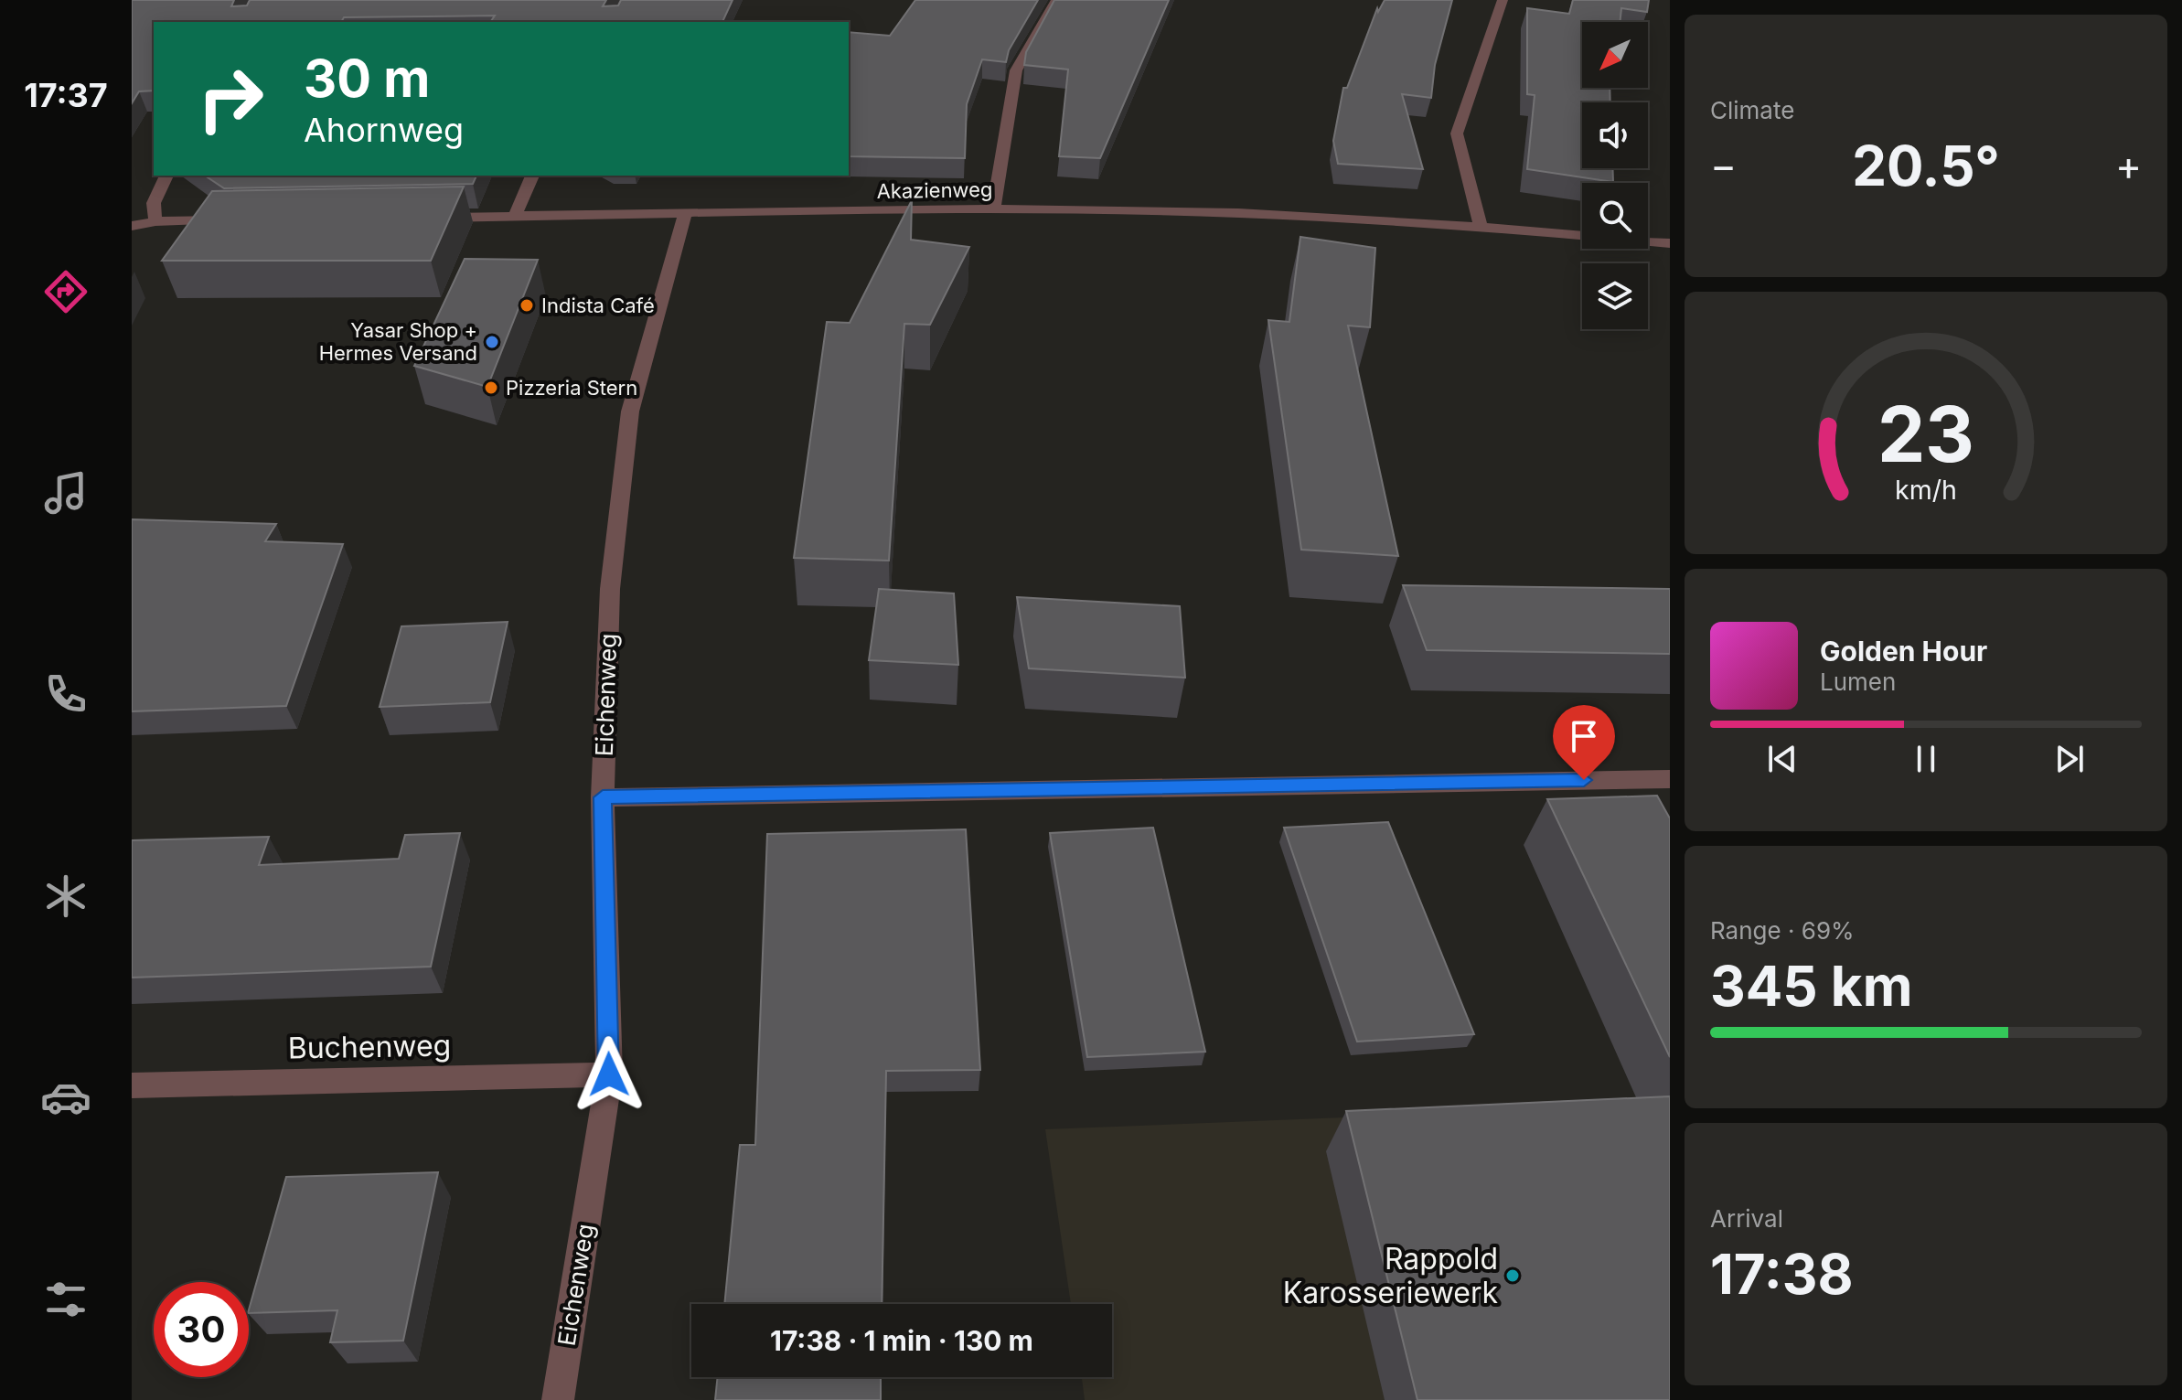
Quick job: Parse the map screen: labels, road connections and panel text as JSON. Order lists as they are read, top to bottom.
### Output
{
  "streets": {
    "street": ["Akazienweg", "Eichenweg", "Buchenweg"]
  },
  "crossings": [
    ["Akazienweg", "Eichenweg"],
    ["Eichenweg", "Buchenweg"]
  ],
  "places": [
    "Indista Café",
    "Yasar Shop + Hermes Versand",
    "Pizzeria Stern",
    "Rappold Karosseriewerk"
  ],
  "north": "bottom left",
  "page": {
    "tabs": "17:37",
    "tile": [
      "Climate",
      ["Range · 69%", "345 km"],
      ["Arrival", "17:38"]
    ],
    "turn": ["30 m", "Ahornweg"],
    "heat": ["−", "20.5°", "+"],
    "song": ["Golden Hour", "Lumen"],
    "limit": "30",
    "trip": "17:38 · 1 min · 130 m",
    "gauge": ["23", "km/h"]
  }
}
